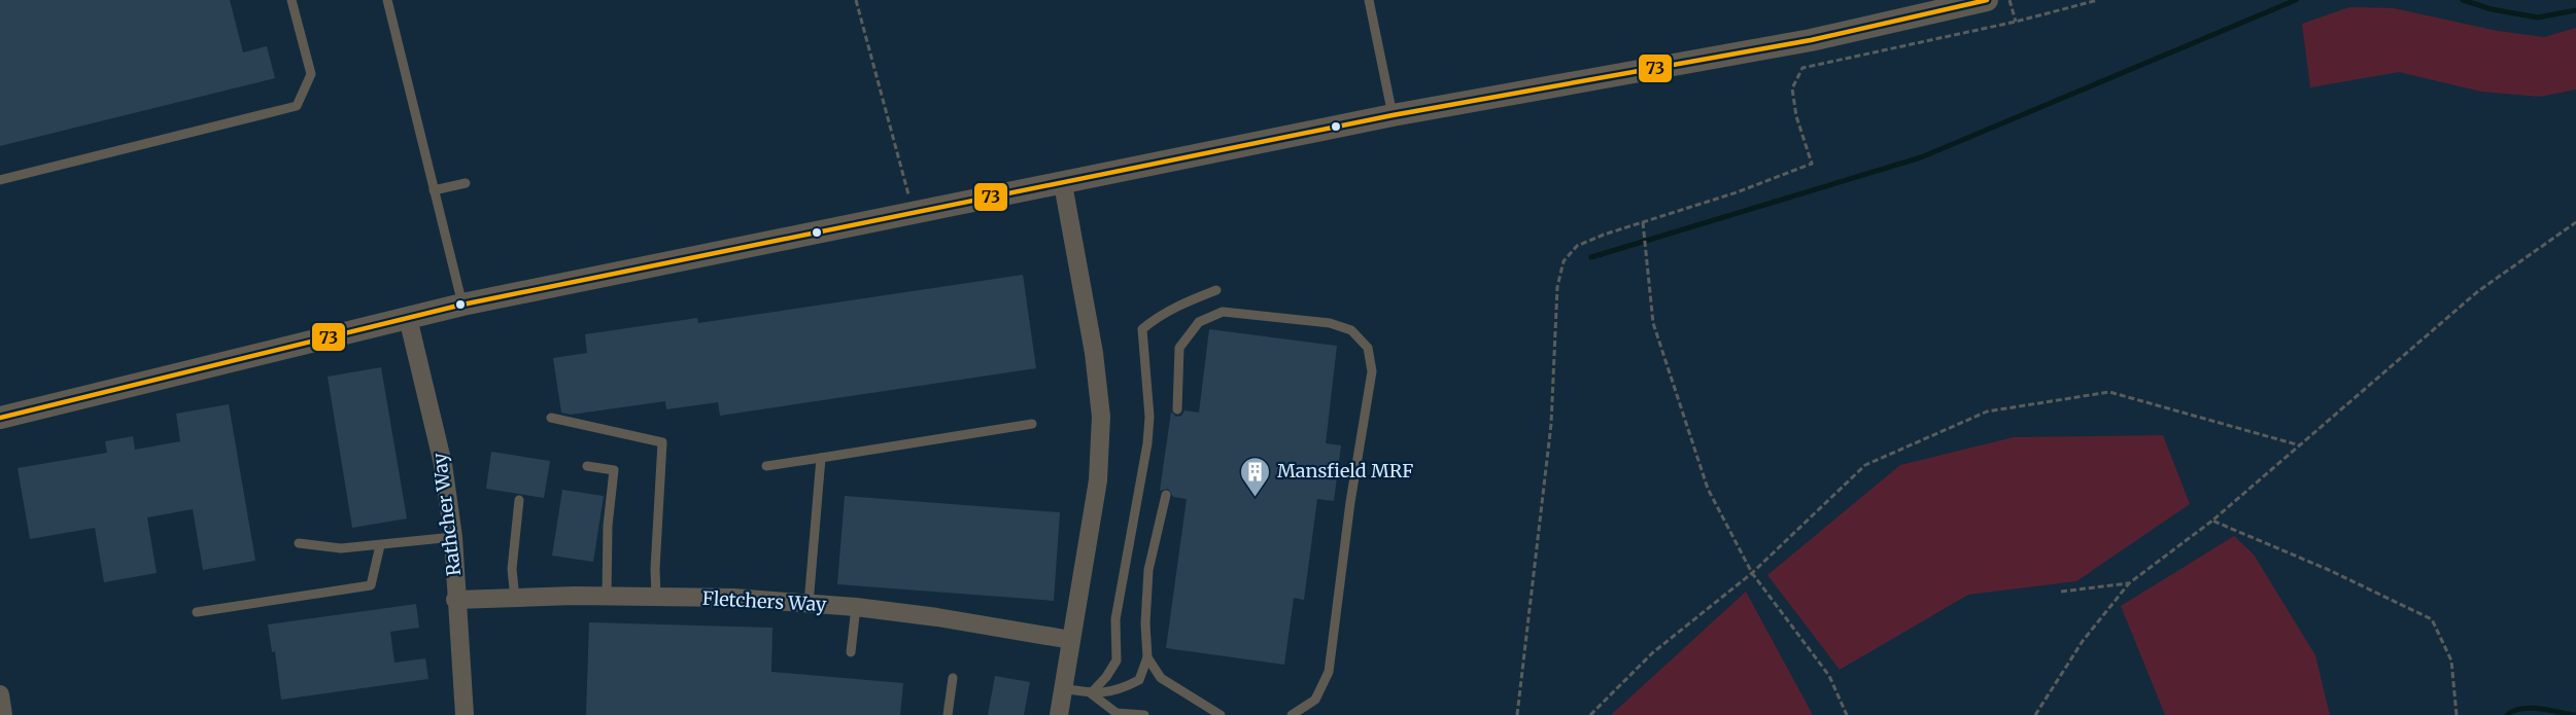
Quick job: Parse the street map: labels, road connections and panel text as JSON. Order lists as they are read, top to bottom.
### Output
{
  "streets": {
    "street": ["Rathcher Way", "Fletchers Way"]
  },
  "crossings": [
    ["Rathcher Way", "Fletchers Way"]
  ],
  "places": {
    "building": ["Mansfield MRF"]
  },
  "lines": ["transit line 73"]
}
